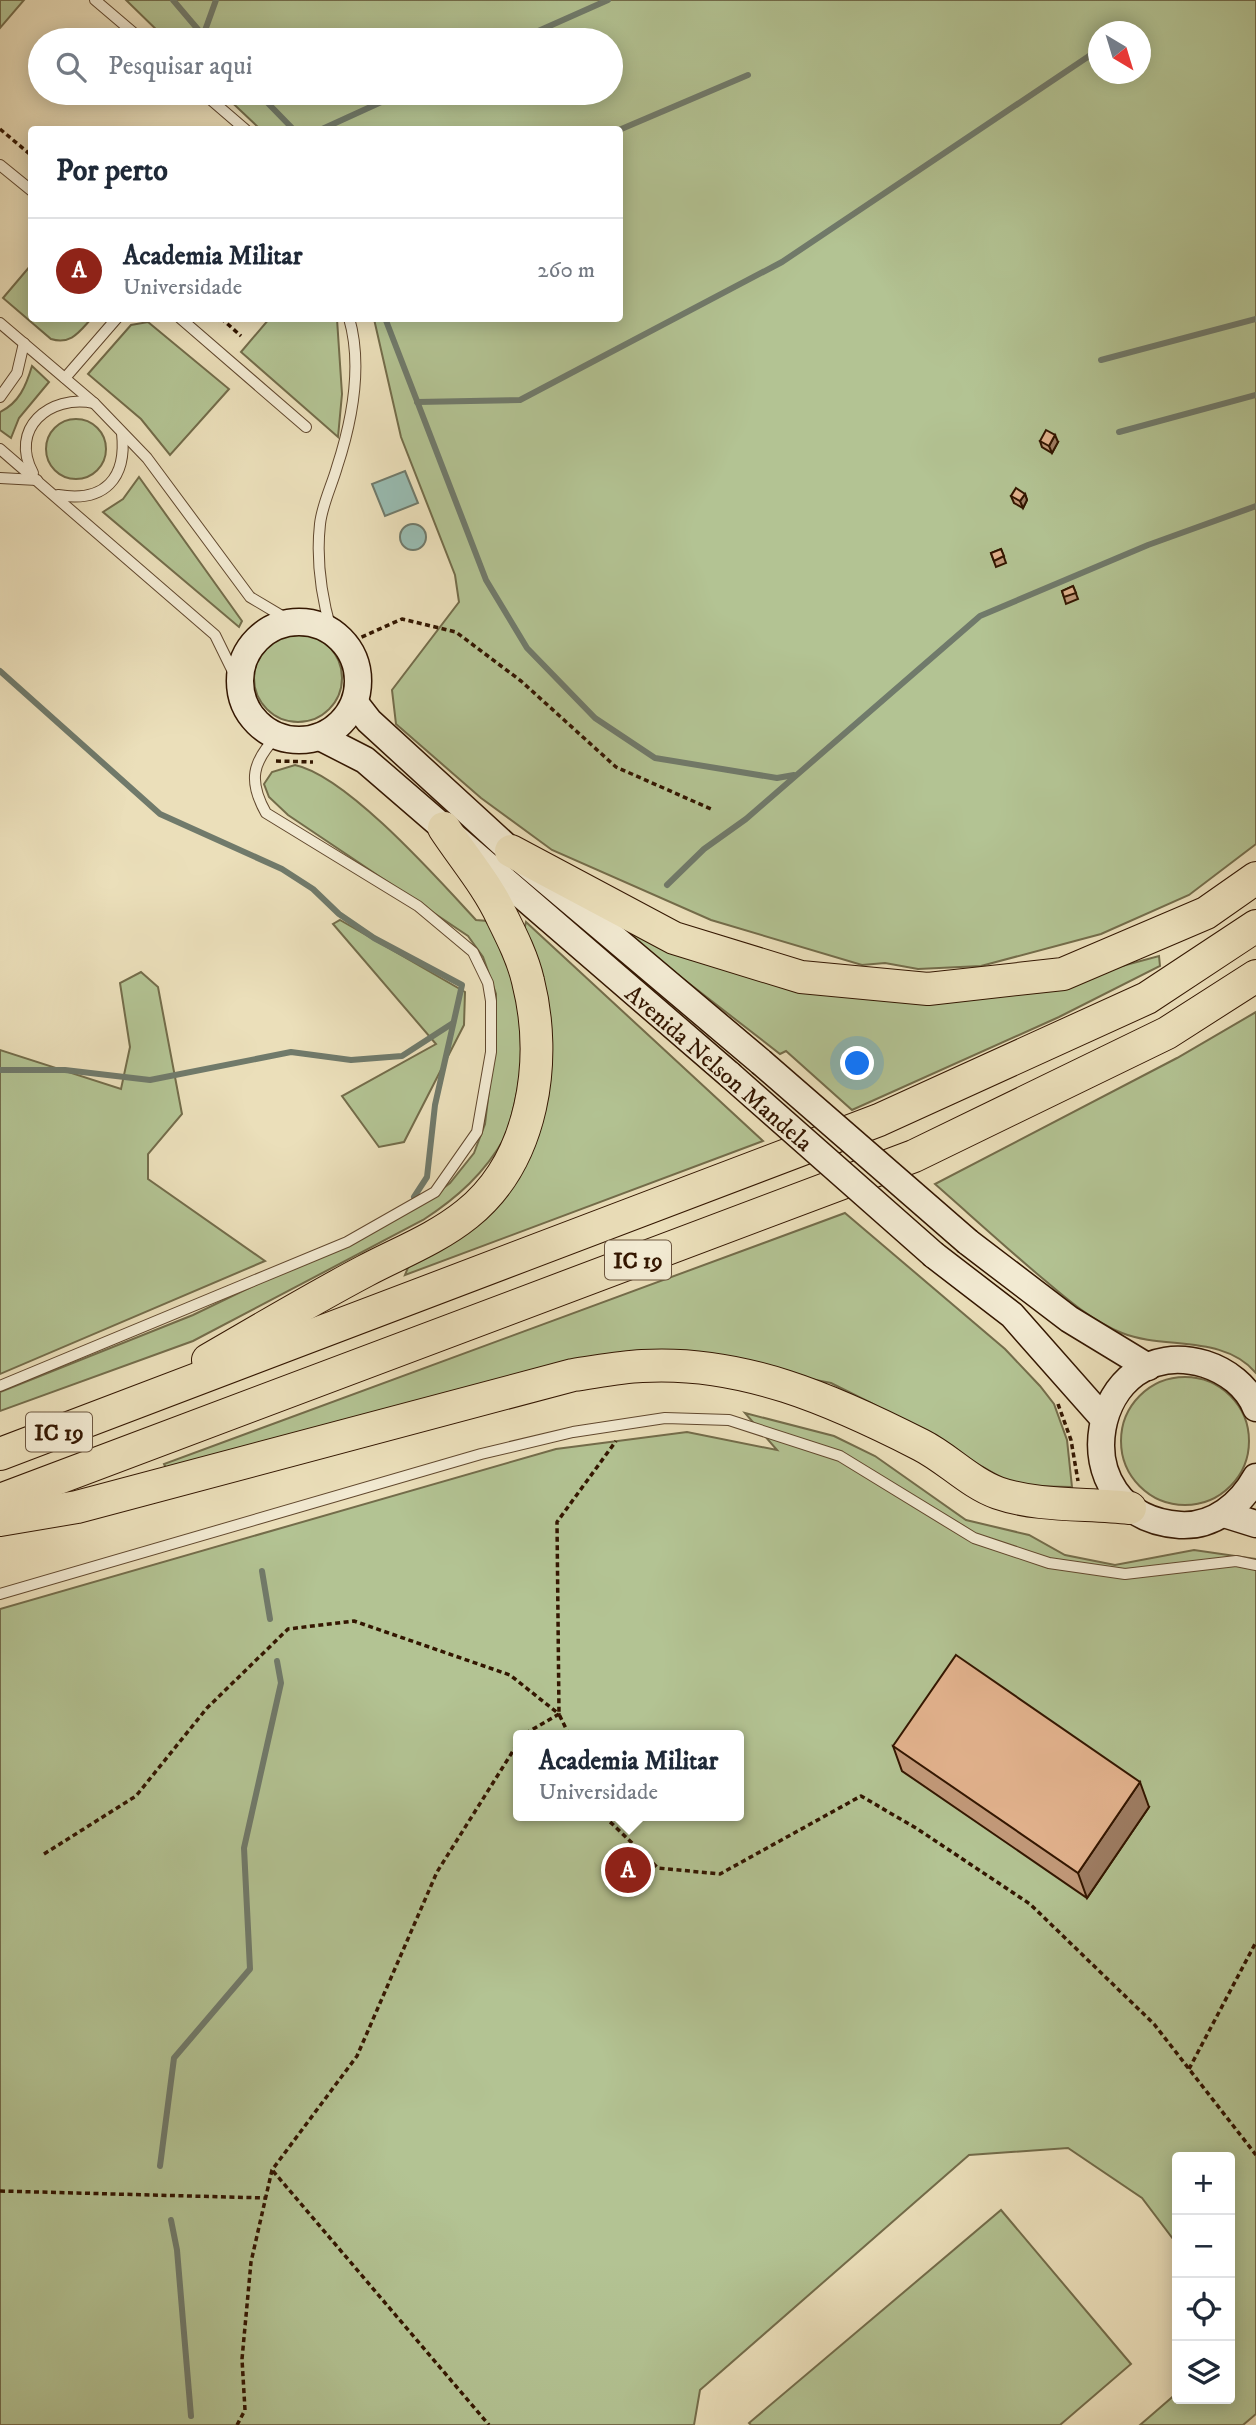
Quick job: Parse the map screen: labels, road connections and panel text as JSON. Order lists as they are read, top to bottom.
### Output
{
  "streets": {
    "highway": ["IC 19"],
    "main road": ["Avenida Nelson Mandela"]
  },
  "north": "bottom right",
  "page": {
    "search": "Pesquisar aqui",
    "heading": "Por perto",
    "list": [
      {
        "mark": "A",
        "name": "Academia Militar",
        "note": "Universidade",
        "value": "260 m"
      }
    ],
    "popup": ["Academia Militar", "Universidade"],
    "pins": "A",
    "map_buttons": ["+", "−"]
  }
}
